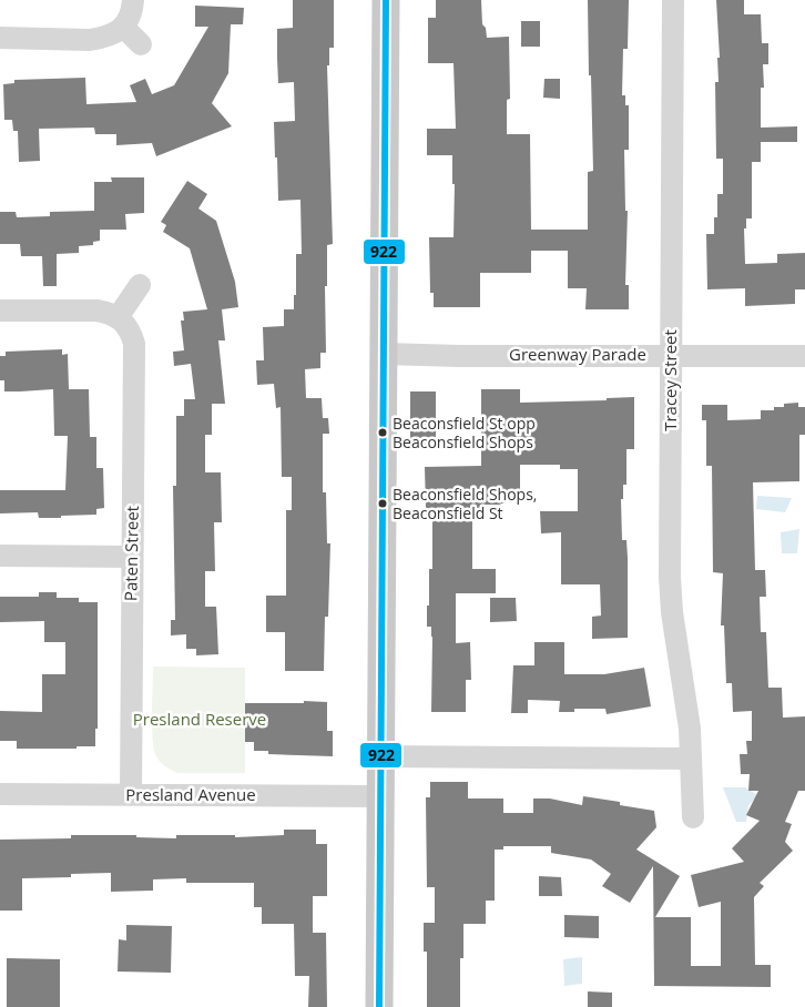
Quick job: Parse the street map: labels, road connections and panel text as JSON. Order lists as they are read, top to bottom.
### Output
{
  "streets": {
    "street": [
      "Greenway Parade",
      "Tracey Street",
      "Paten Street",
      "Presland Avenue"
    ]
  },
  "crossings": [
    ["Greenway Parade", "Tracey Street"],
    ["Paten Street", "Presland Avenue"]
  ],
  "parks": ["Presland Reserve"],
  "places": ["Beaconsfield St opp Beaconsfield Shops", "Beaconsfield Shops, Beaconsfield St"],
  "lines": ["transit line 922"]
}
